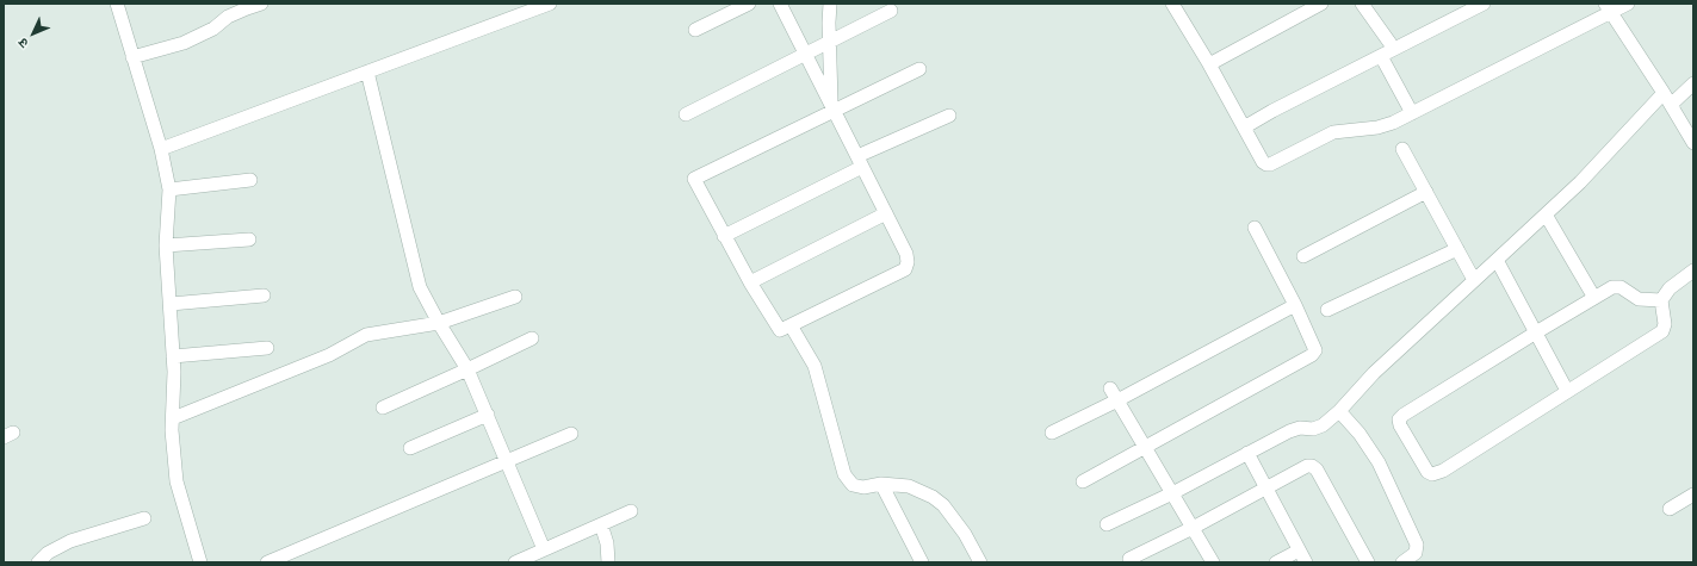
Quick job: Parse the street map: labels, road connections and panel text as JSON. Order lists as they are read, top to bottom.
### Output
{
  "north": "bottom left"
}
